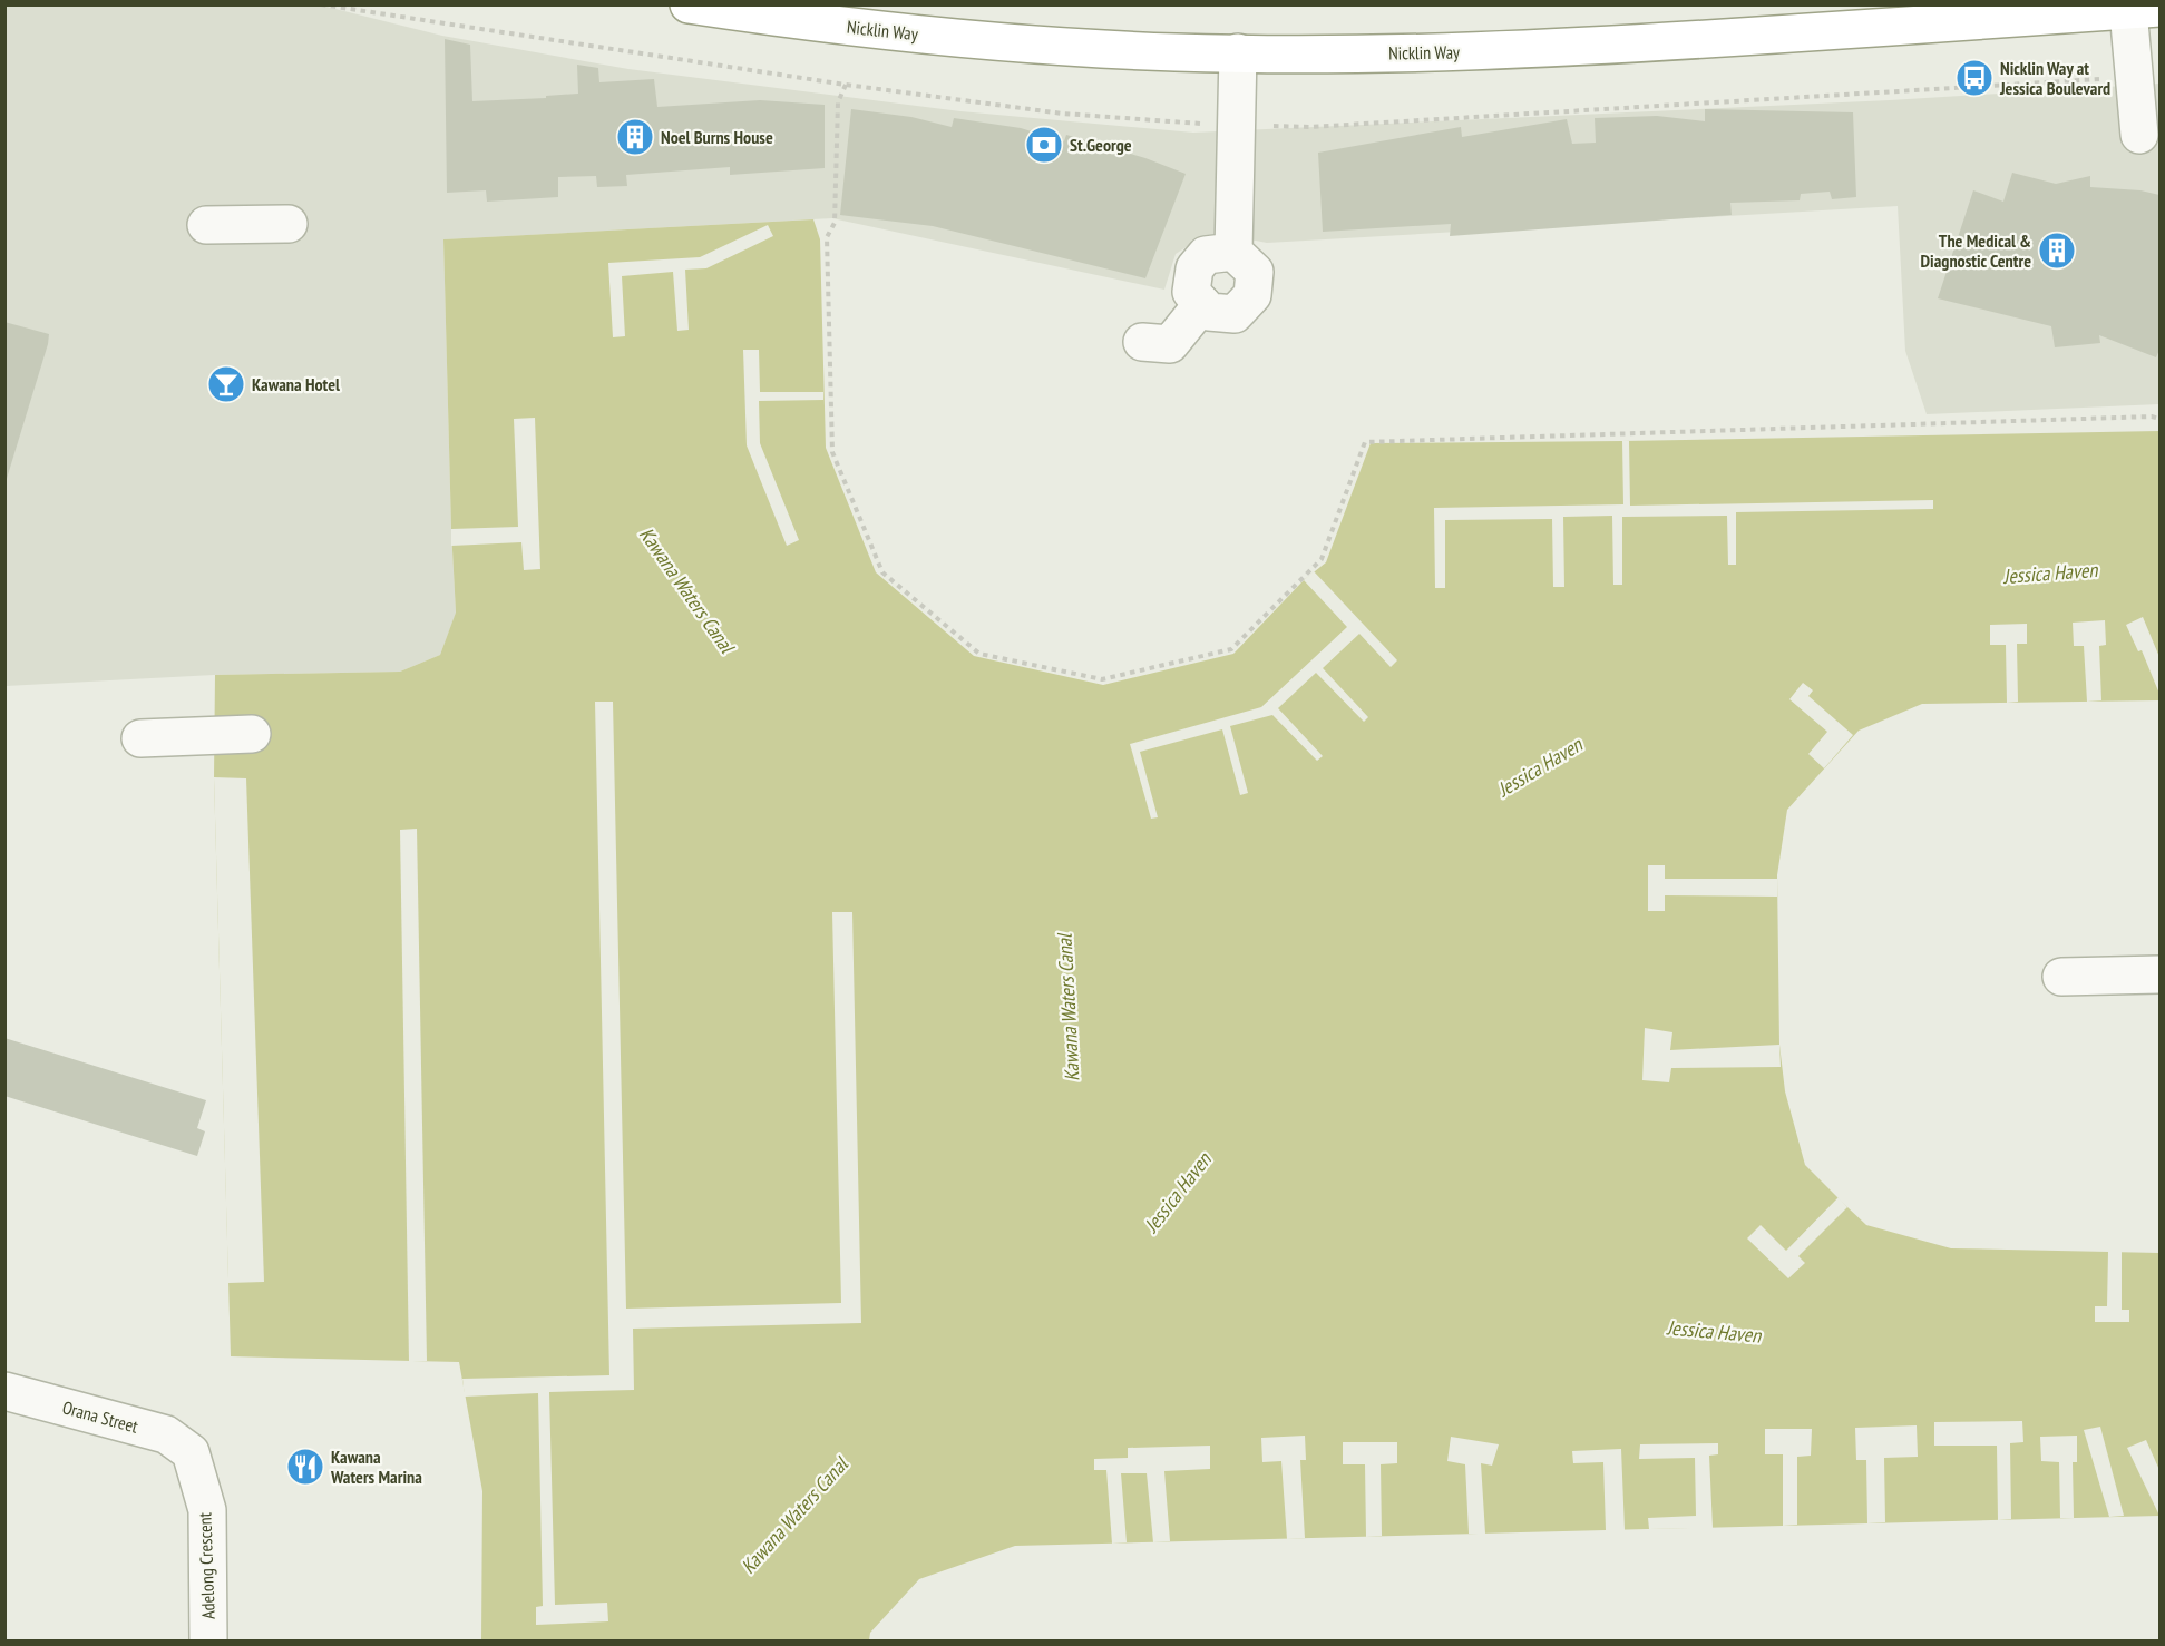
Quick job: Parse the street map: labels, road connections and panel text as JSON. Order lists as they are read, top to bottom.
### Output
{
  "streets": {
    "highway": ["Nicklin Way"],
    "street": ["Orana Street", "Adelong Crescent"]
  },
  "crossings": [
    ["Orana Street", "Adelong Crescent"]
  ],
  "water": ["Jessica Haven", "Kawana Waters Canal"],
  "places": {
    "bus stop": ["Nicklin Way at Jessica Boulevard"],
    "building": ["Noel Burns House", "The Medical & Diagnostic Centre"],
    "bank": ["St.George"],
    "bar": ["Kawana Hotel"],
    "restaurant": ["Kawana Waters Marina"]
  }
}
